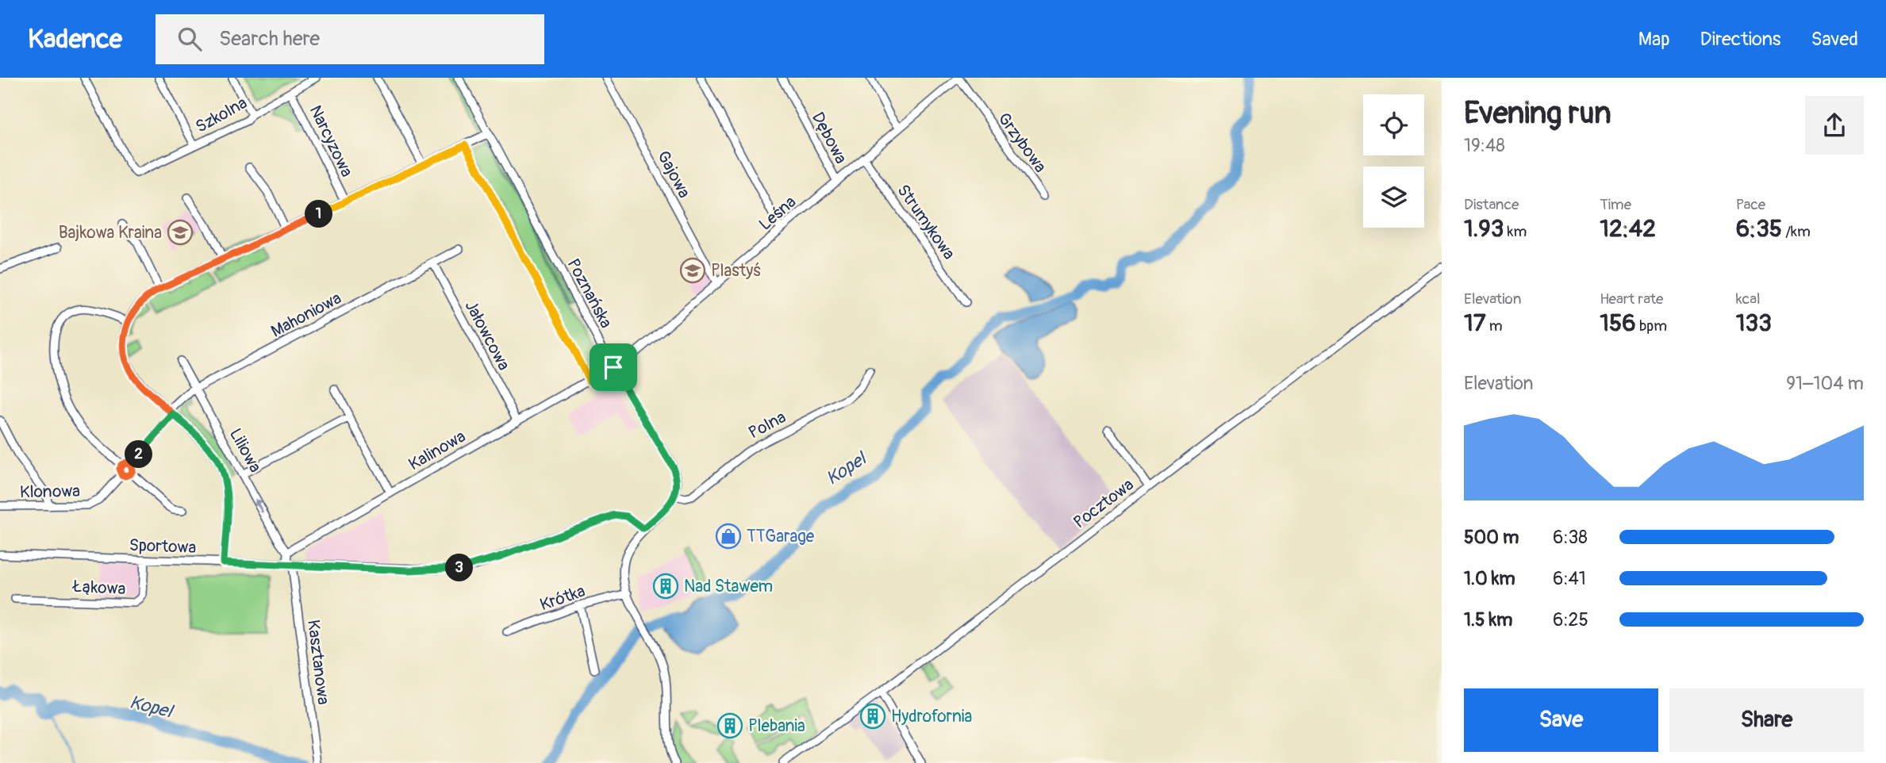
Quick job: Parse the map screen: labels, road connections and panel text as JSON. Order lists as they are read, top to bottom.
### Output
{
  "streets": {
    "street": [
      "Szkolna",
      "Dębowa",
      "Narcyzowa",
      "Grzybowa",
      "Gajowa",
      "Leśna",
      "Strumykowa",
      "Poznańska",
      "Mahoniowa",
      "Jałowcowa",
      "Polna",
      "Liliowa",
      "Kalinowa",
      "Klonowa",
      "Pocztowa",
      "Sportowa",
      "Łąkowa",
      "Krótka",
      "Kasztanowa"
    ]
  },
  "crossings": [
    ["Szkolna", "Narcyzowa"],
    ["Dębowa", "Leśna"],
    ["Grzybowa", "Leśna"],
    ["Gajowa", "Leśna"],
    ["Leśna", "Strumykowa"],
    ["Leśna", "Poznańska"],
    ["Leśna", "Kalinowa"],
    ["Poznańska", "Polna"],
    ["Poznańska", "Kalinowa"],
    ["Mahoniowa", "Jałowcowa"],
    ["Mahoniowa", "Liliowa"],
    ["Jałowcowa", "Kalinowa"],
    ["Liliowa", "Kalinowa"],
    ["Sportowa", "Łąkowa"],
    ["Sportowa", "Kasztanowa"]
  ],
  "water": ["Kopel"],
  "places": {
    "school or university": ["Bajkowa Kraina", "Plastyś"],
    "shop": ["TTGarage"],
    "building": ["Nad Stawem", "Hydrofornia", "Plebania"]
  },
  "page": {
    "header": "Kadence",
    "search": "Search here",
    "nav": ["Map", "Directions", "Saved"],
    "heading": ["Evening run", "19:48"],
    "stats": [
      ["Distance", "1.93 km"],
      ["Time", "12:42"],
      ["Pace", "6:35 /km"],
      ["Elevation", "17 m"],
      ["Heart rate", "156 bpm"],
      ["kcal", "133"]
    ],
    "pins": ["1", "2", "3"],
    "chart": ["Elevation", "91–104 m"],
    "list": [
      {
        "name": "500 m",
        "note": "6:38"
      },
      {
        "name": "1.0 km",
        "note": "6:41"
      },
      {
        "name": "1.5 km",
        "note": "6:25"
      }
    ],
    "buttons": ["Save", "Share"]
  }
}
